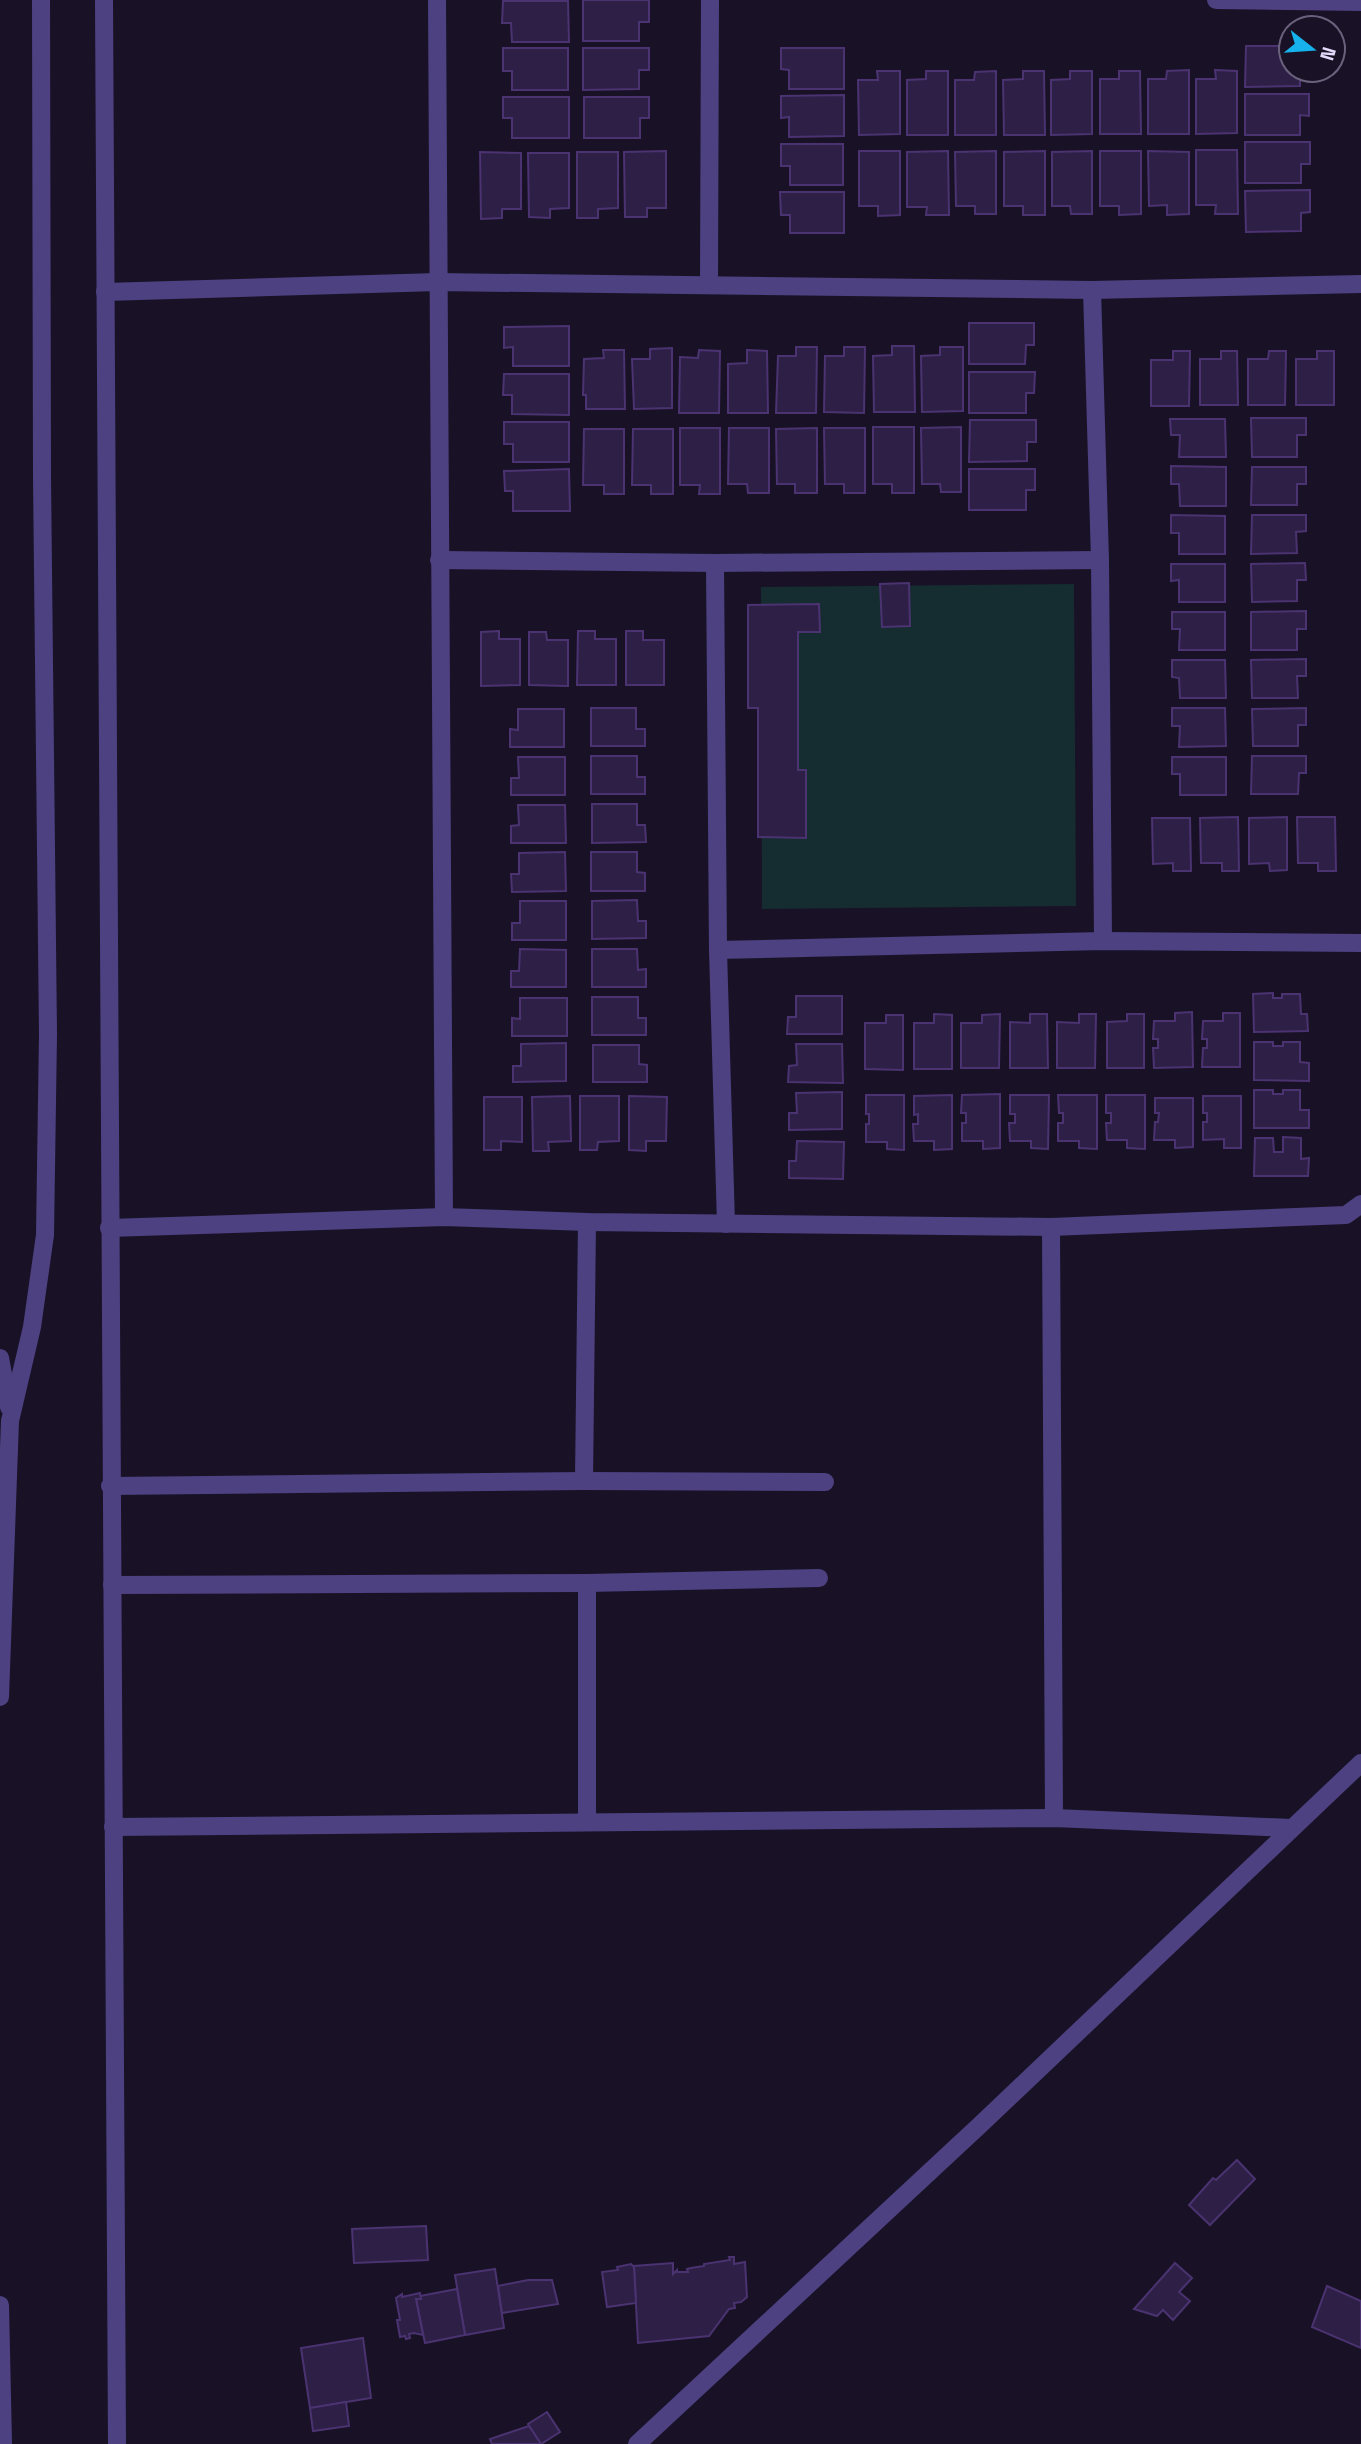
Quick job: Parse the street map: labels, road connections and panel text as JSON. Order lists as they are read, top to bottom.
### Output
{
  "north": "right"
}
